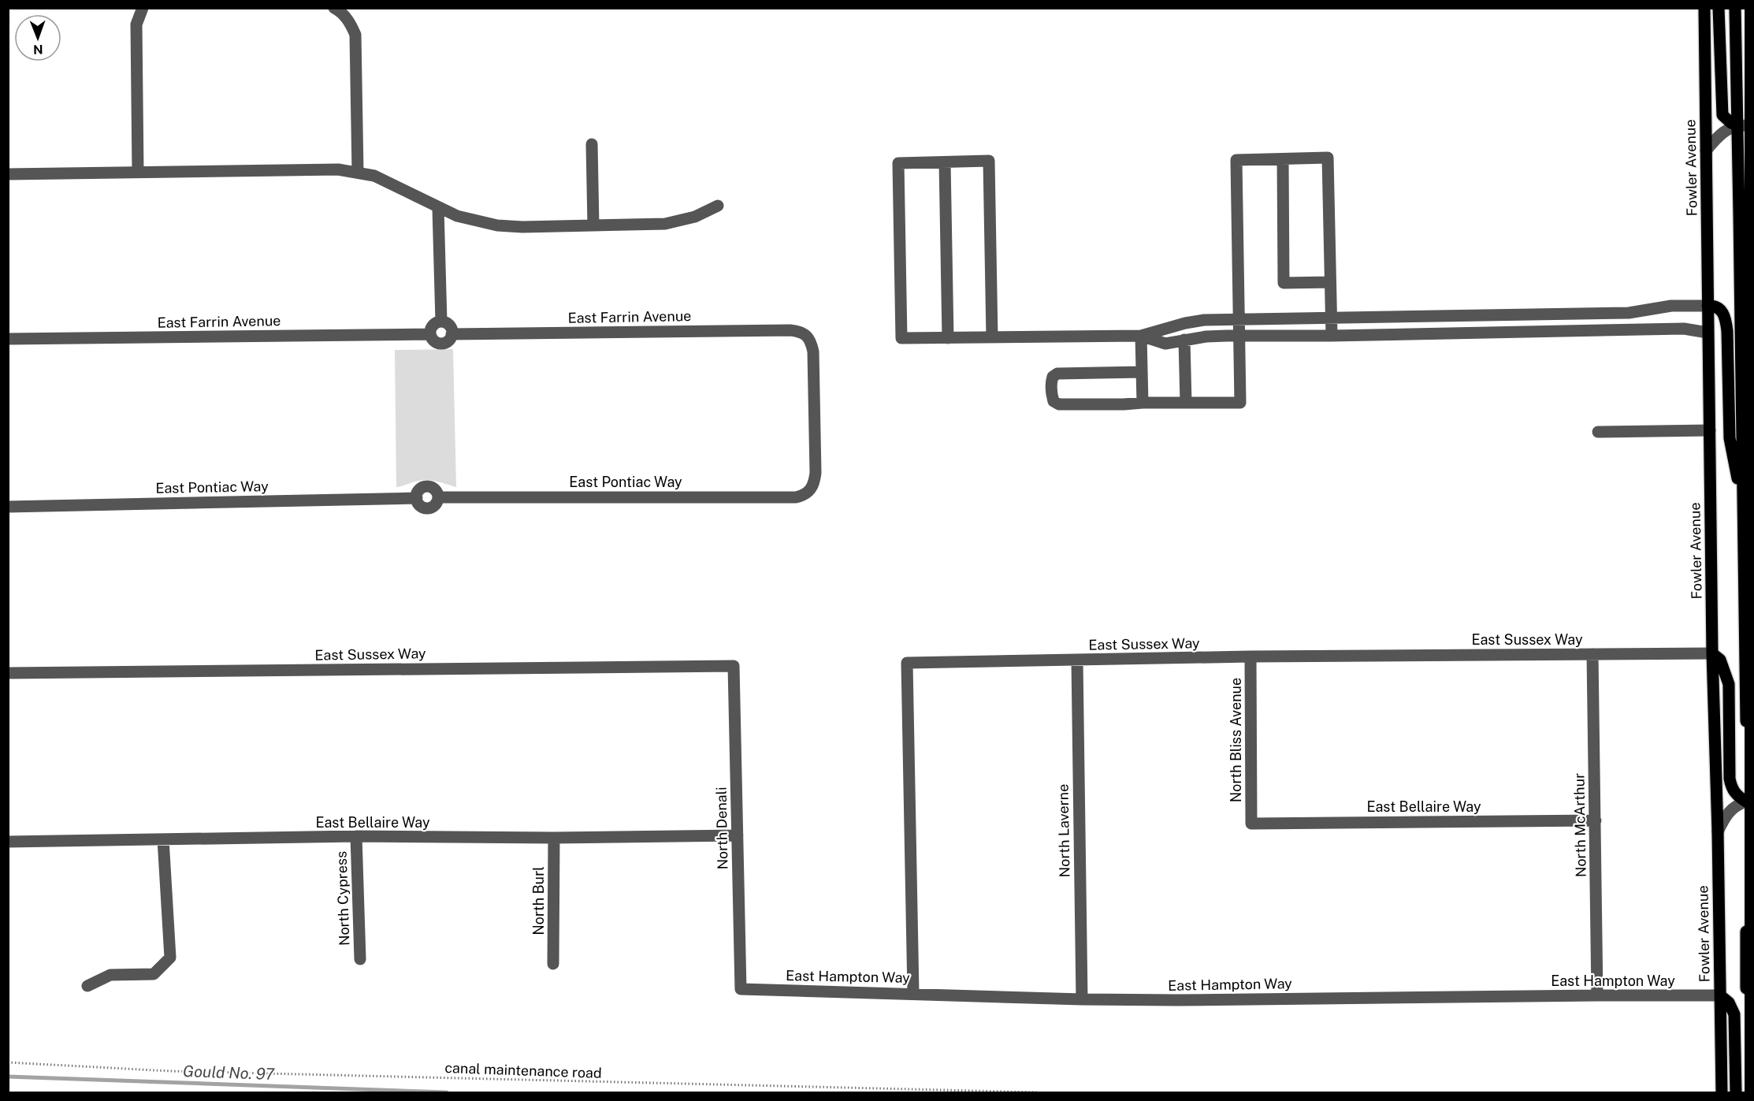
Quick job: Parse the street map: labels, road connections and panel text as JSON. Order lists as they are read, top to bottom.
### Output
{
  "streets": {
    "main road": ["Fowler Avenue"],
    "street": [
      "East Farrin Avenue",
      "East Pontiac Way",
      "East Sussex Way",
      "North Bliss Avenue",
      "East Bellaire Way",
      "North McArthur",
      "North Denali",
      "North Laverne",
      "North Cypress",
      "North Burl",
      "East Hampton Way"
    ],
    "path": ["canal maintenance road"]
  },
  "crossings": [
    ["Fowler Avenue", "East Sussex Way"],
    ["Fowler Avenue", "East Hampton Way"],
    ["East Farrin Avenue", "East Pontiac Way"],
    ["East Sussex Way", "North Bliss Avenue"],
    ["East Sussex Way", "North McArthur"],
    ["East Sussex Way", "North Denali"],
    ["East Sussex Way", "North Laverne"],
    ["East Sussex Way", "East Hampton Way"],
    ["North Bliss Avenue", "East Bellaire Way"],
    ["East Bellaire Way", "North McArthur"],
    ["East Bellaire Way", "North Denali"],
    ["East Bellaire Way", "North Cypress"],
    ["East Bellaire Way", "North Burl"],
    ["North McArthur", "East Hampton Way"],
    ["North Denali", "East Hampton Way"],
    ["North Laverne", "East Hampton Way"]
  ],
  "water": ["Gould No. 97"],
  "north": "bottom"
}
